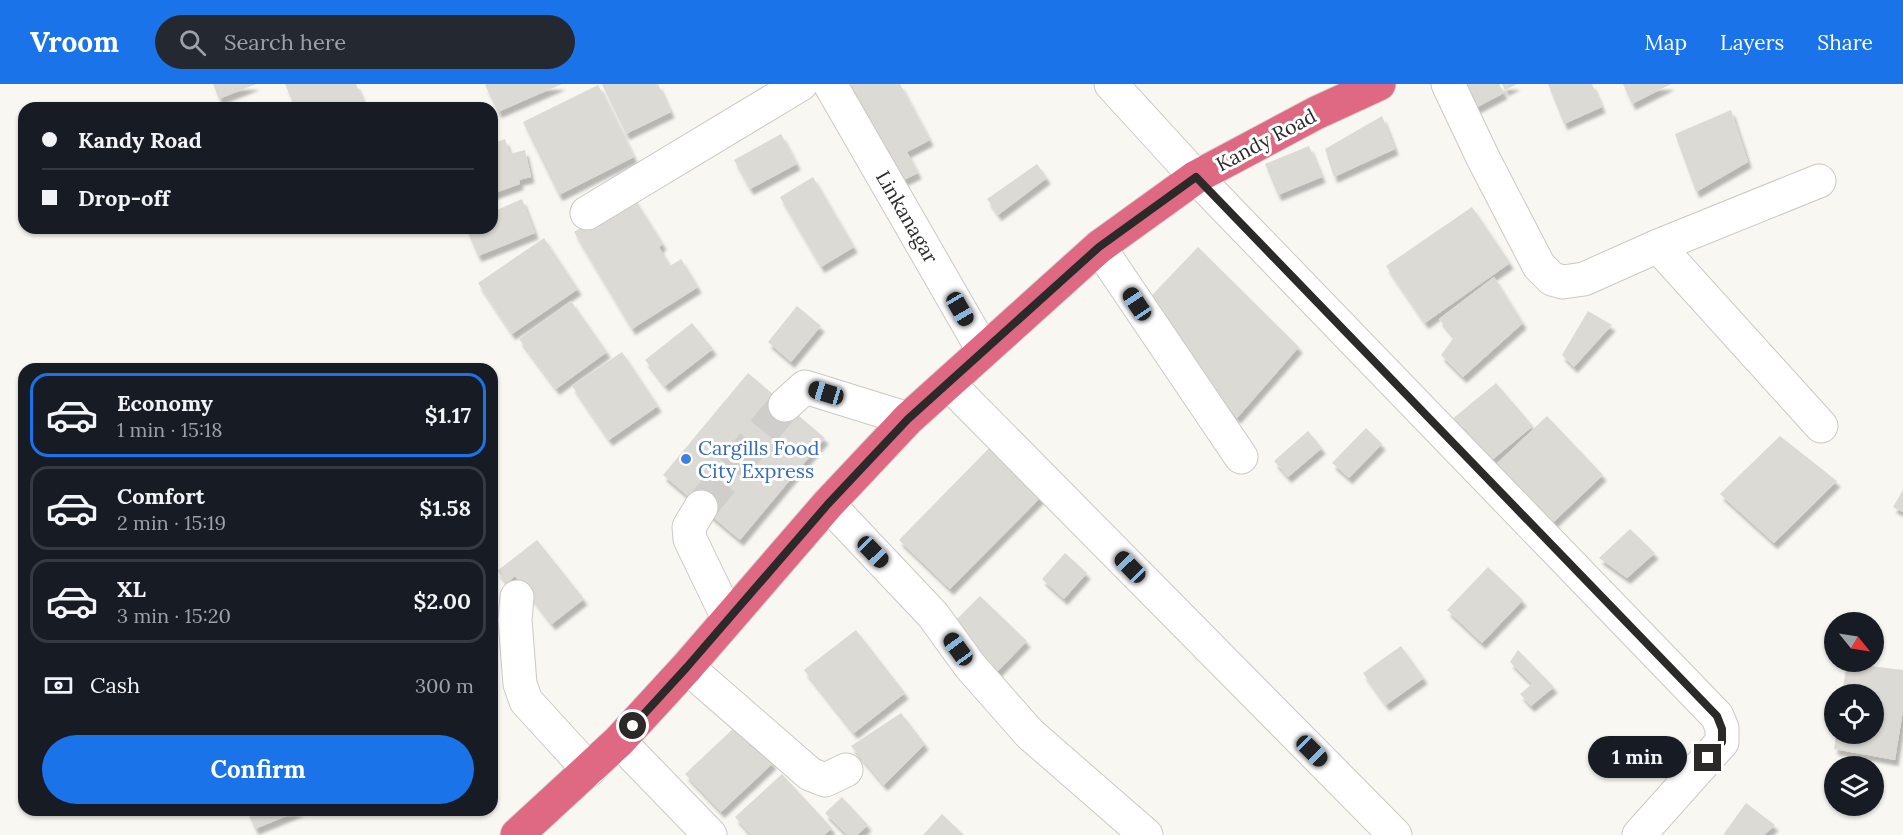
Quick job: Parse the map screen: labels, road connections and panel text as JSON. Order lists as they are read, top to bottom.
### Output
{
  "streets": {
    "highway": ["Kandy Road"],
    "street": ["Linkanagar"]
  },
  "crossings": [
    ["Kandy Road", "Linkanagar"]
  ],
  "places": ["Cargills Food City Express"],
  "north": "bottom right",
  "page": {
    "header": "Vroom",
    "search": "Search here",
    "nav": ["Map", "Layers", "Share"],
    "banner": ["Kandy Road", "Drop-off"],
    "list": [
      {
        "name": "Economy",
        "note": "1 min · 15:18",
        "value": "$1.17"
      },
      {
        "name": "Comfort",
        "note": "2 min · 15:19",
        "value": "$1.58"
      },
      {
        "name": "XL",
        "note": "3 min · 15:20",
        "value": "$2.00"
      }
    ],
    "pay": ["Cash", "300 m"],
    "buttons": "Confirm",
    "bubble": "1 min"
  }
}
